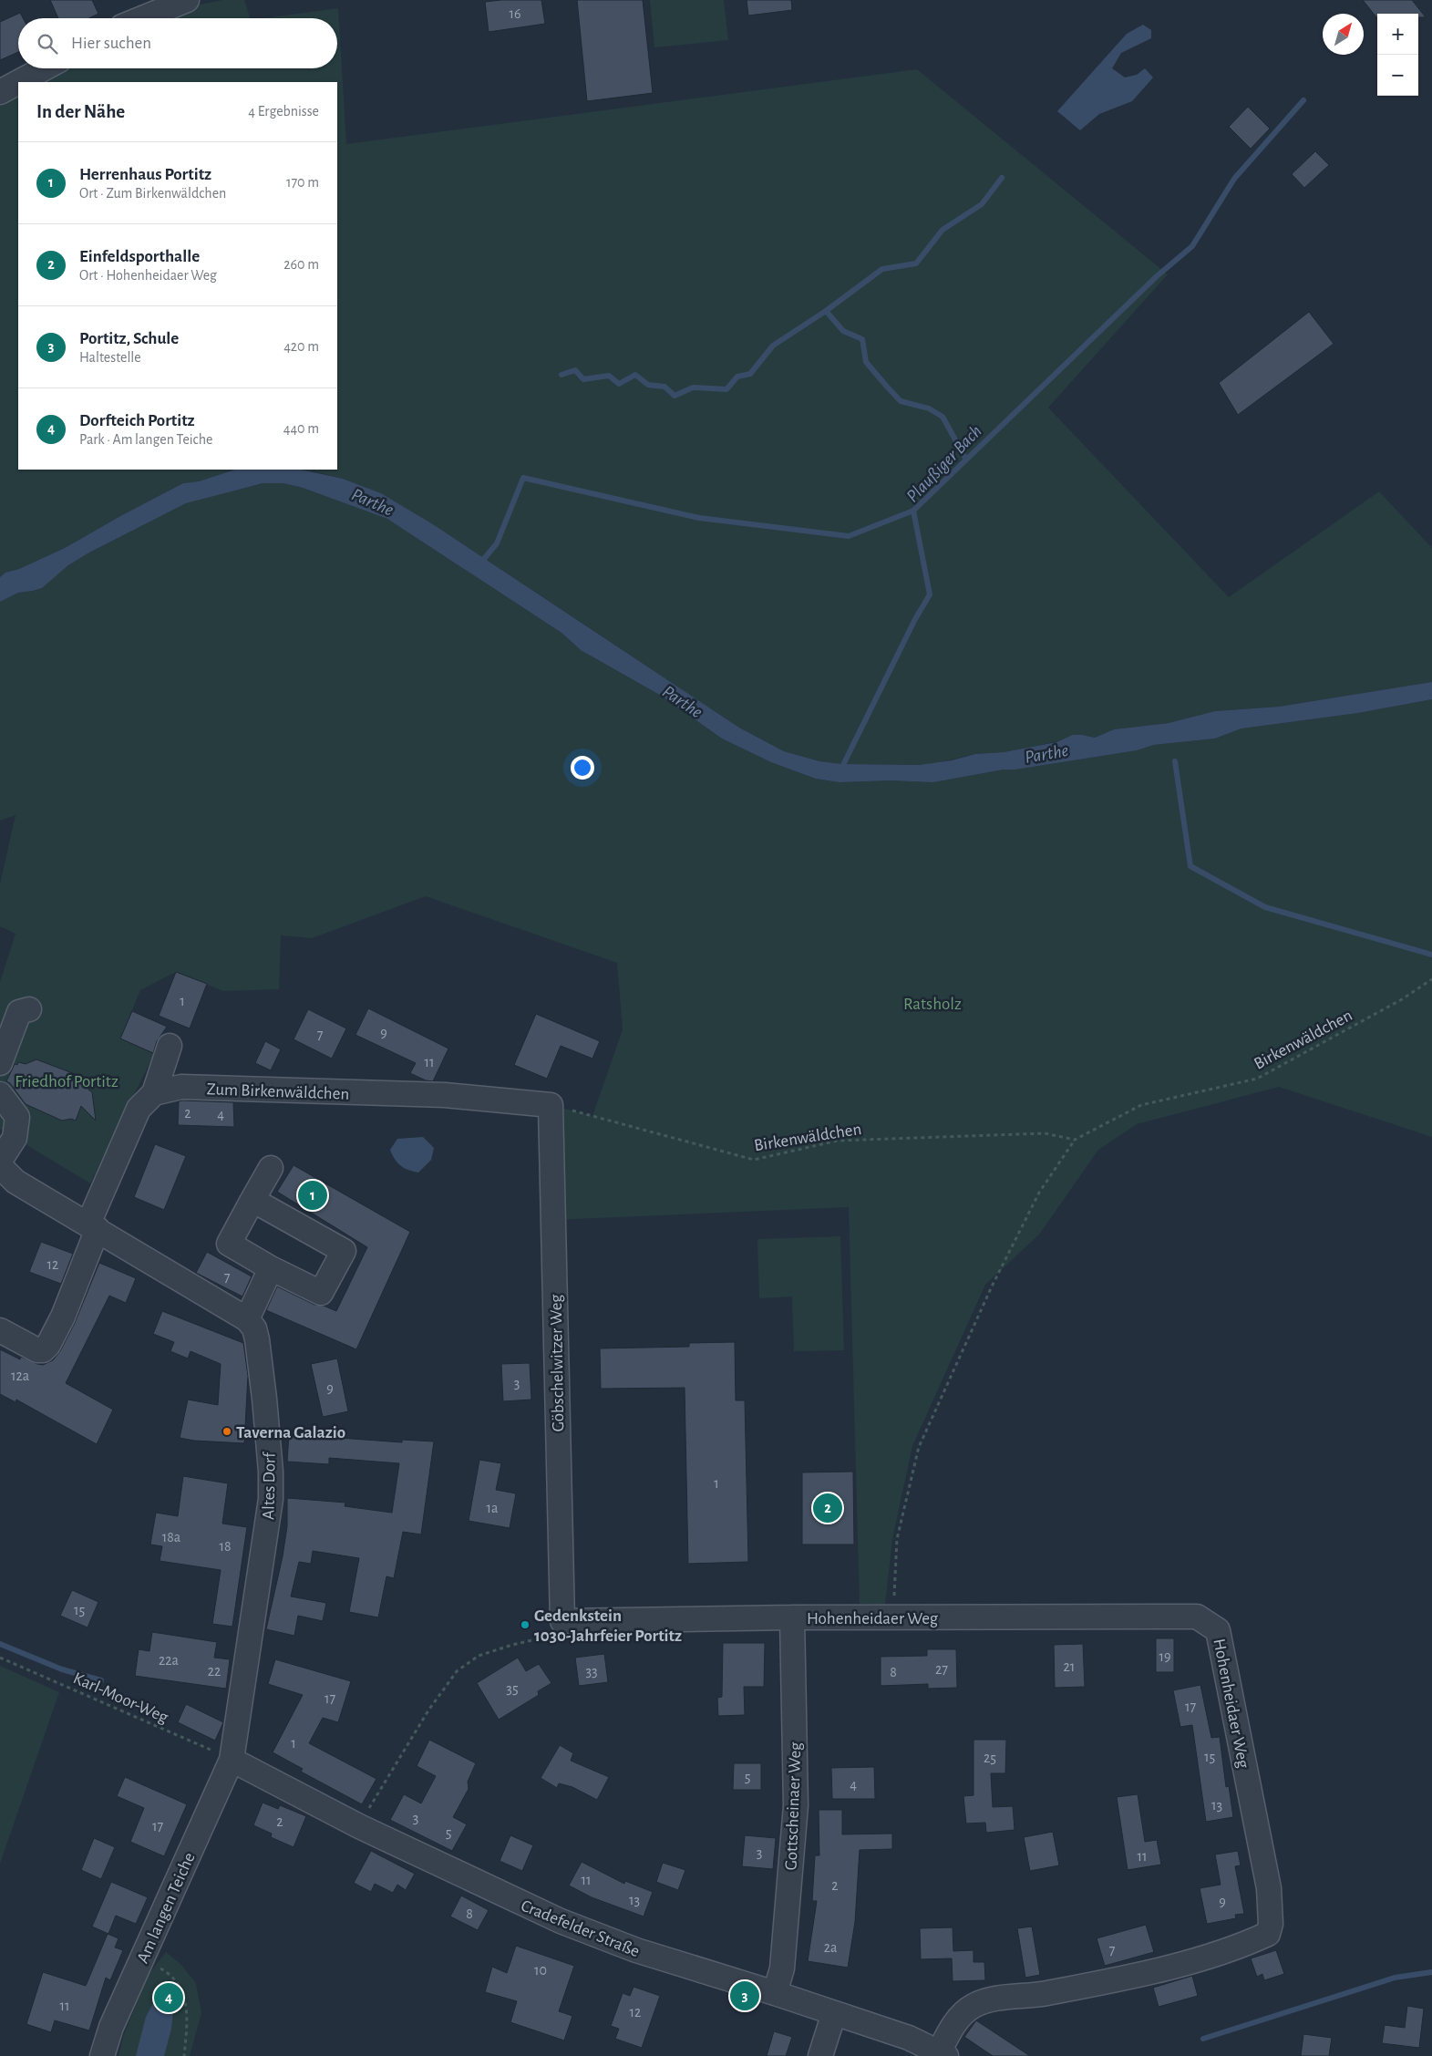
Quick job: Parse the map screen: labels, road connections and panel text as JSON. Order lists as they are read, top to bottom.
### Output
{
  "streets": {
    "street": [
      "Zum Birkenwäldchen",
      "Göbschelwitzer Weg",
      "Altes Dorf",
      "Hohenheidaer Weg",
      "Gottscheinaer Weg",
      "Am langen Teiche",
      "Cradefelder Straße"
    ],
    "path": ["Birkenwäldchen", "Karl-Moor-Weg"]
  },
  "crossings": [
    ["Birkenwäldchen", "Zum Birkenwäldchen"],
    ["Birkenwäldchen", "Göbschelwitzer Weg"],
    ["Birkenwäldchen", "Hohenheidaer Weg"],
    ["Zum Birkenwäldchen", "Göbschelwitzer Weg"],
    ["Göbschelwitzer Weg", "Hohenheidaer Weg"],
    ["Altes Dorf", "Karl-Moor-Weg"],
    ["Altes Dorf", "Am langen Teiche"],
    ["Altes Dorf", "Cradefelder Straße"],
    ["Hohenheidaer Weg", "Gottscheinaer Weg"],
    ["Hohenheidaer Weg", "Cradefelder Straße"],
    ["Karl-Moor-Weg", "Am langen Teiche"],
    ["Karl-Moor-Weg", "Cradefelder Straße"],
    ["Gottscheinaer Weg", "Cradefelder Straße"],
    ["Am langen Teiche", "Cradefelder Straße"]
  ],
  "water": ["Plaußiger Bach", "Parthe"],
  "parks": ["Ratsholz", "Friedhof Portitz"],
  "places": ["Taverna Galazio", "Gedenkstein 1030-Jahrfeier Portitz"],
  "house_numbers": [
    "16",
    "1",
    "9",
    "7",
    "11",
    "2",
    "4",
    "12",
    "7",
    "12a",
    "3",
    "9",
    "1",
    "1a",
    "18a",
    "18",
    "15",
    "19",
    "22a",
    "21",
    "27",
    "22",
    "33",
    "8",
    "35",
    "17",
    "17",
    "1",
    "15",
    "25",
    "5",
    "4",
    "13",
    "3",
    "2",
    "17",
    "5",
    "3",
    "11",
    "11",
    "2",
    "13",
    "9",
    "8",
    "2a",
    "7",
    "10",
    "11",
    "12"
  ],
  "north": "top right",
  "page": {
    "map_buttons": ["+", "−"],
    "search": "Hier suchen",
    "heading": ["In der Nähe", "4 Ergebnisse"],
    "list": [
      {
        "mark": "1",
        "name": "Herrenhaus Portitz",
        "note": "Ort · Zum Birkenwäldchen",
        "value": "170 m"
      },
      {
        "mark": "2",
        "name": "Einfeldsporthalle",
        "note": "Ort · Hohenheidaer Weg",
        "value": "260 m"
      },
      {
        "mark": "3",
        "name": "Portitz, Schule",
        "note": "Haltestelle",
        "value": "420 m"
      },
      {
        "mark": "4",
        "name": "Dorfteich Portitz",
        "note": "Park · Am langen Teiche",
        "value": "440 m"
      }
    ],
    "pins": [
      "1",
      "2",
      "3",
      "4"
    ]
  }
}
